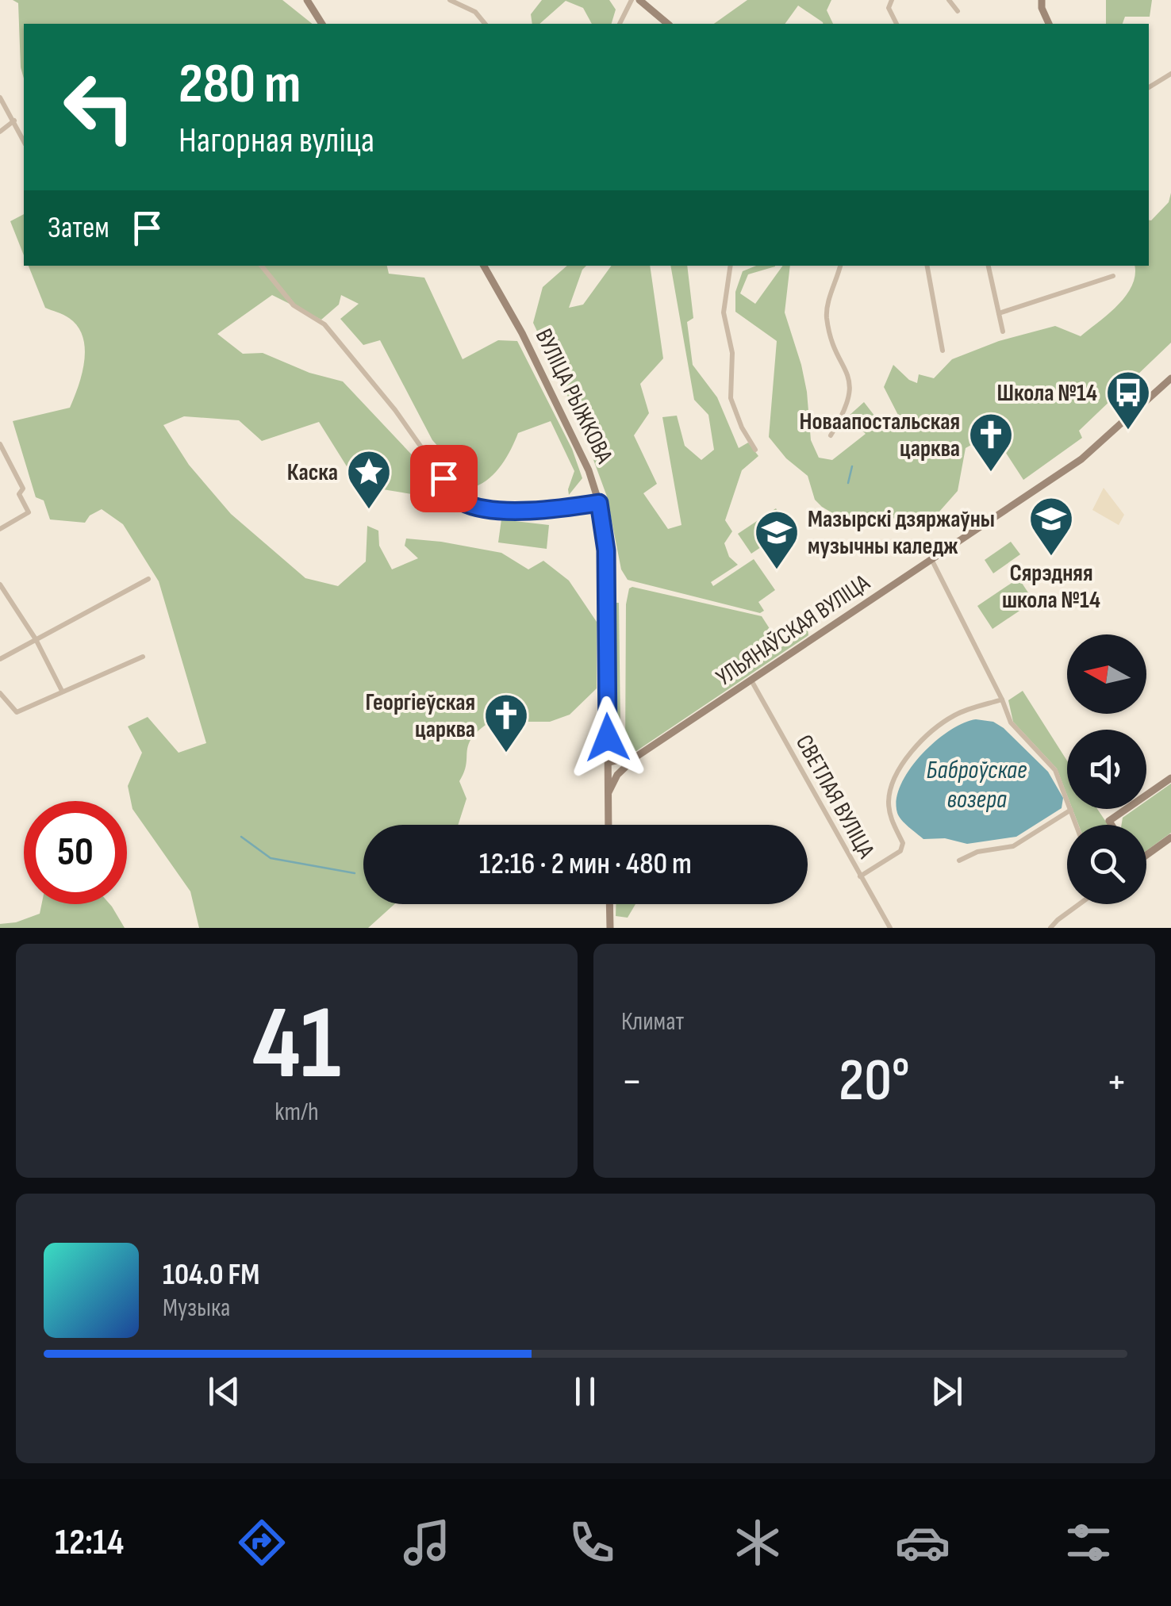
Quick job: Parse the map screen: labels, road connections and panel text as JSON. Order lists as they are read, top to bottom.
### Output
{
  "streets": {
    "main road": ["ВУЛІЦА РЫЖКОВА", "УЛЬЯНАЎСКАЯ ВУЛІЦА"],
    "street": ["СВЕТЛАЯ ВУЛІЦА"]
  },
  "crossings": [
    ["ВУЛІЦА РЫЖКОВА", "УЛЬЯНАЎСКАЯ ВУЛІЦА"],
    ["УЛЬЯНАЎСКАЯ ВУЛІЦА", "СВЕТЛАЯ ВУЛІЦА"]
  ],
  "water": ["Баброўскае возера"],
  "places": {
    "bus stop": ["Школа №14"],
    "church": ["Новаапостальская царква", "Георгіеўская царква"],
    "place": ["Каска"],
    "school or university": ["Сярэдняя школа №14", "Мазырскі дзяржаўны музычны каледж"]
  },
  "north": "left",
  "page": {
    "turn": ["280 m", "Нагорная вуліца"],
    "then": "Затем",
    "limit": "50",
    "trip": "12:16 · 2 мин · 480 m",
    "tile": [
      ["41", "km/h"],
      "Климат"
    ],
    "heat": ["−", "20°", "+"],
    "song": ["104.0 FM", "Музыка"],
    "tabs": "12:14"
  }
}
